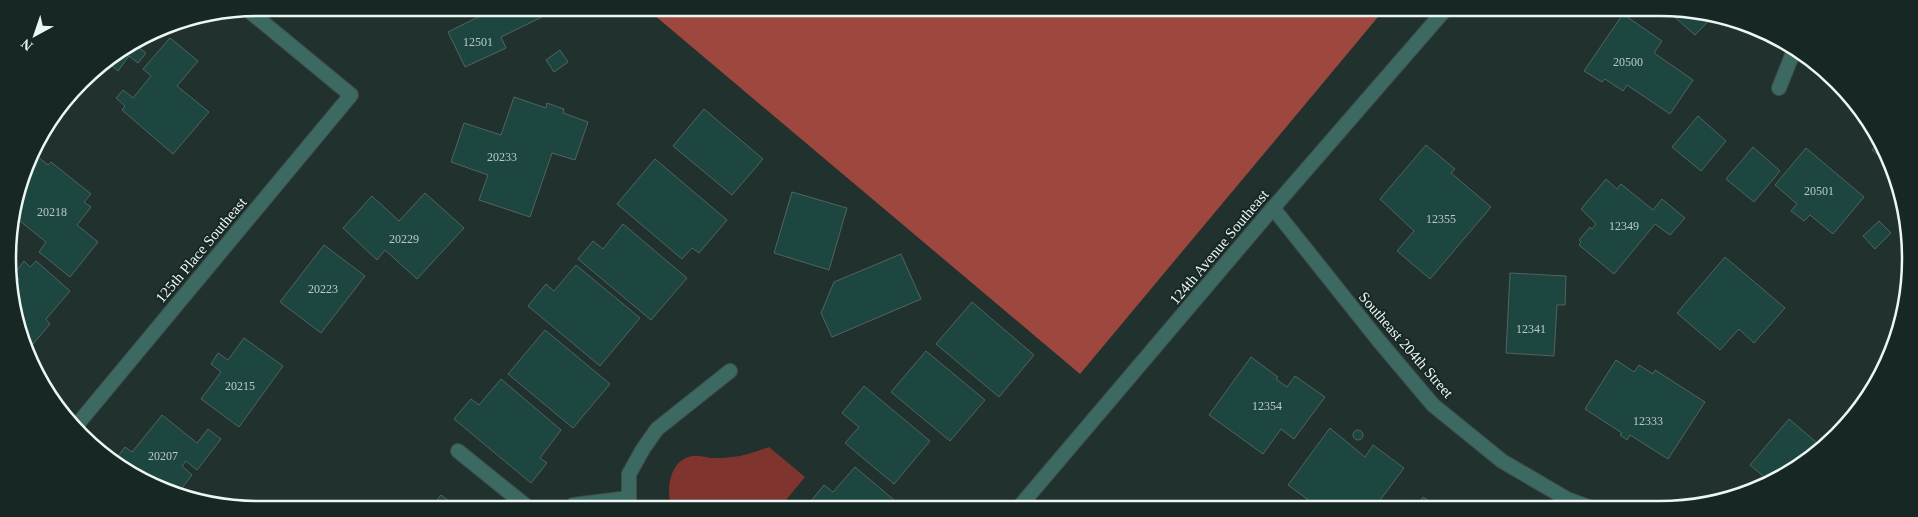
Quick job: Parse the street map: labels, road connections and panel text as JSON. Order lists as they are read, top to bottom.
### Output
{
  "streets": {
    "street": ["124th Avenue Southeast", "125th Place Southeast", "Southeast 204th Street"]
  },
  "crossings": [
    ["124th Avenue Southeast", "Southeast 204th Street"]
  ],
  "house_numbers": [
    "12501",
    "20500",
    "20233",
    "20501",
    "20218",
    "12355",
    "12349",
    "20229",
    "20223",
    "12341",
    "20215",
    "12354",
    "12333",
    "20207"
  ],
  "north": "bottom left"
}
